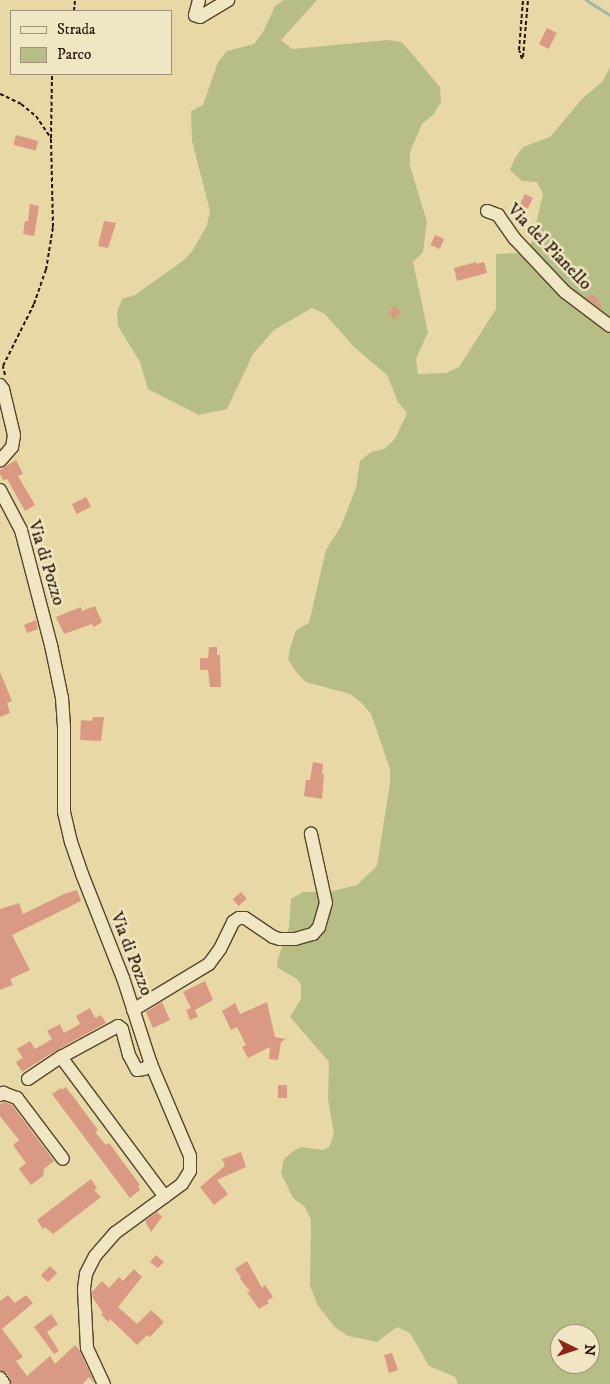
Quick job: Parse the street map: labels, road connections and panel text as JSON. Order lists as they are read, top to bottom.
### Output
{
  "streets": {
    "street": ["Via del Pianello", "Via di Pozzo"]
  },
  "legend": ["Strada", "Parco"],
  "north": "right"
}
